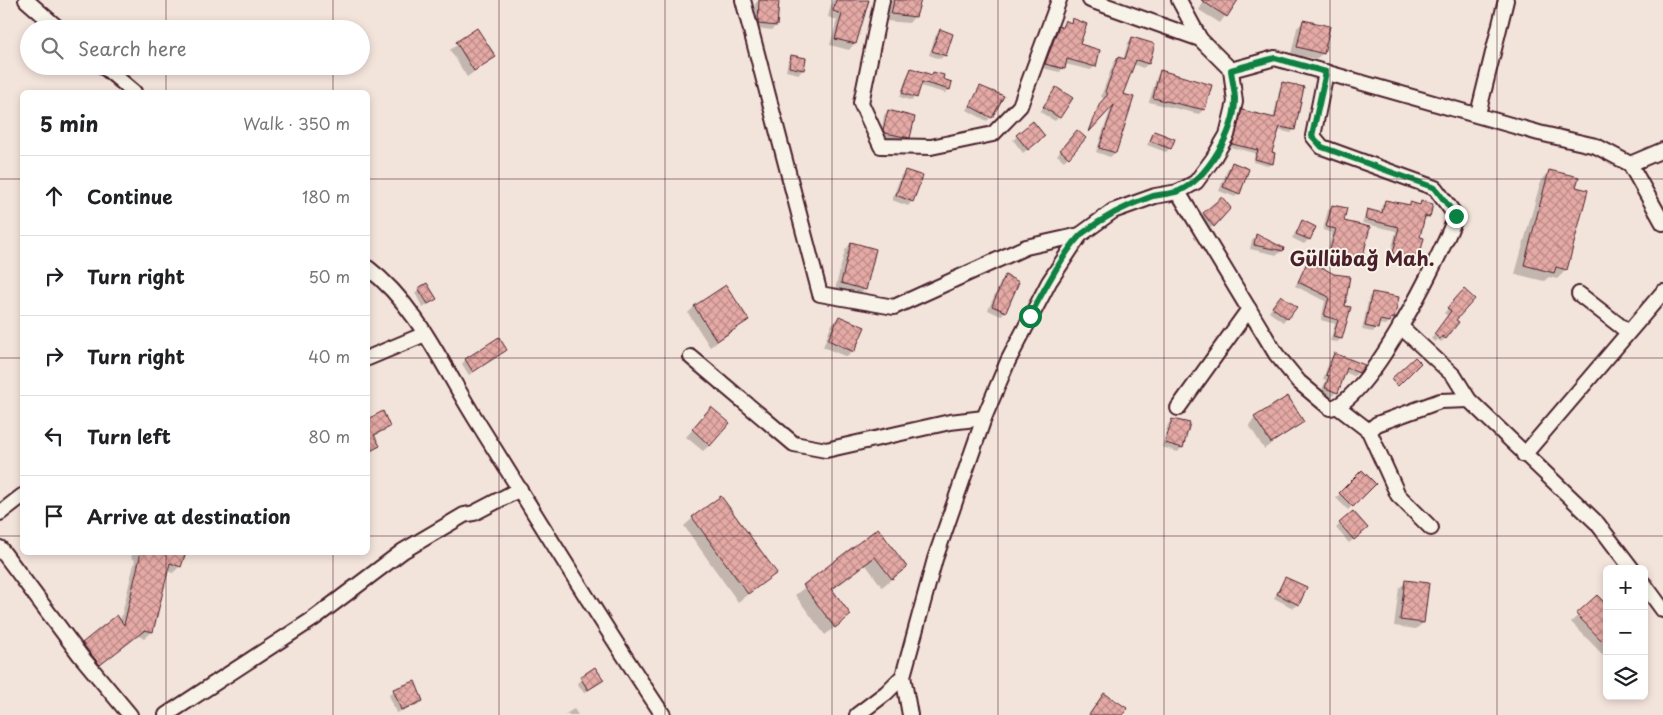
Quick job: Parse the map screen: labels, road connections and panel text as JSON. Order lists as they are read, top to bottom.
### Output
{
  "districts": ["Güllübağ Mah."],
  "page": {
    "search": "Search here",
    "heading": ["5 min", "Walk · 350 m"],
    "list": [
      ["Continue", "180 m"],
      ["Turn right", "50 m"],
      ["Turn right", "40 m"],
      ["Turn left", "80 m"],
      "Arrive at destination"
    ],
    "map_buttons": ["+", "−"]
  }
}
